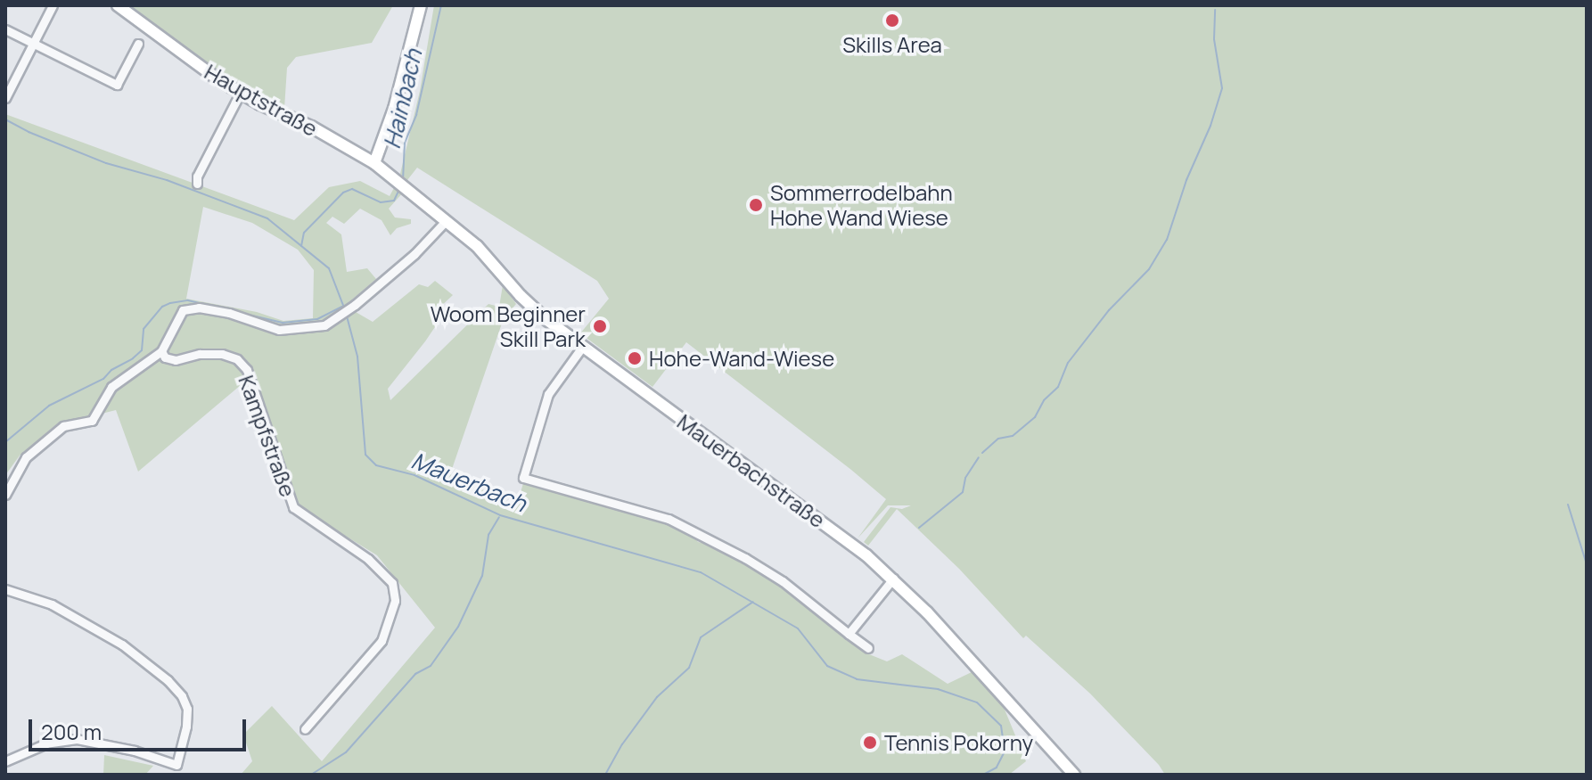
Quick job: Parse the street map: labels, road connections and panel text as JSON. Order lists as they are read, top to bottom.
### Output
{
  "streets": {
    "main road": ["Hauptstraße", "Mauerbachstraße"],
    "street": ["Kampfstraße"]
  },
  "crossings": [
    ["Hauptstraße", "Mauerbachstraße"]
  ],
  "water": ["Hainbach", "Mauerbach"],
  "places": [
    "Skills Area",
    "Sommerrodelbahn Hohe Wand Wiese",
    "Woom Beginner Skill Park",
    "Hohe-Wand-Wiese",
    "Tennis Pokorny"
  ],
  "scale_bar": "200 m"
}
